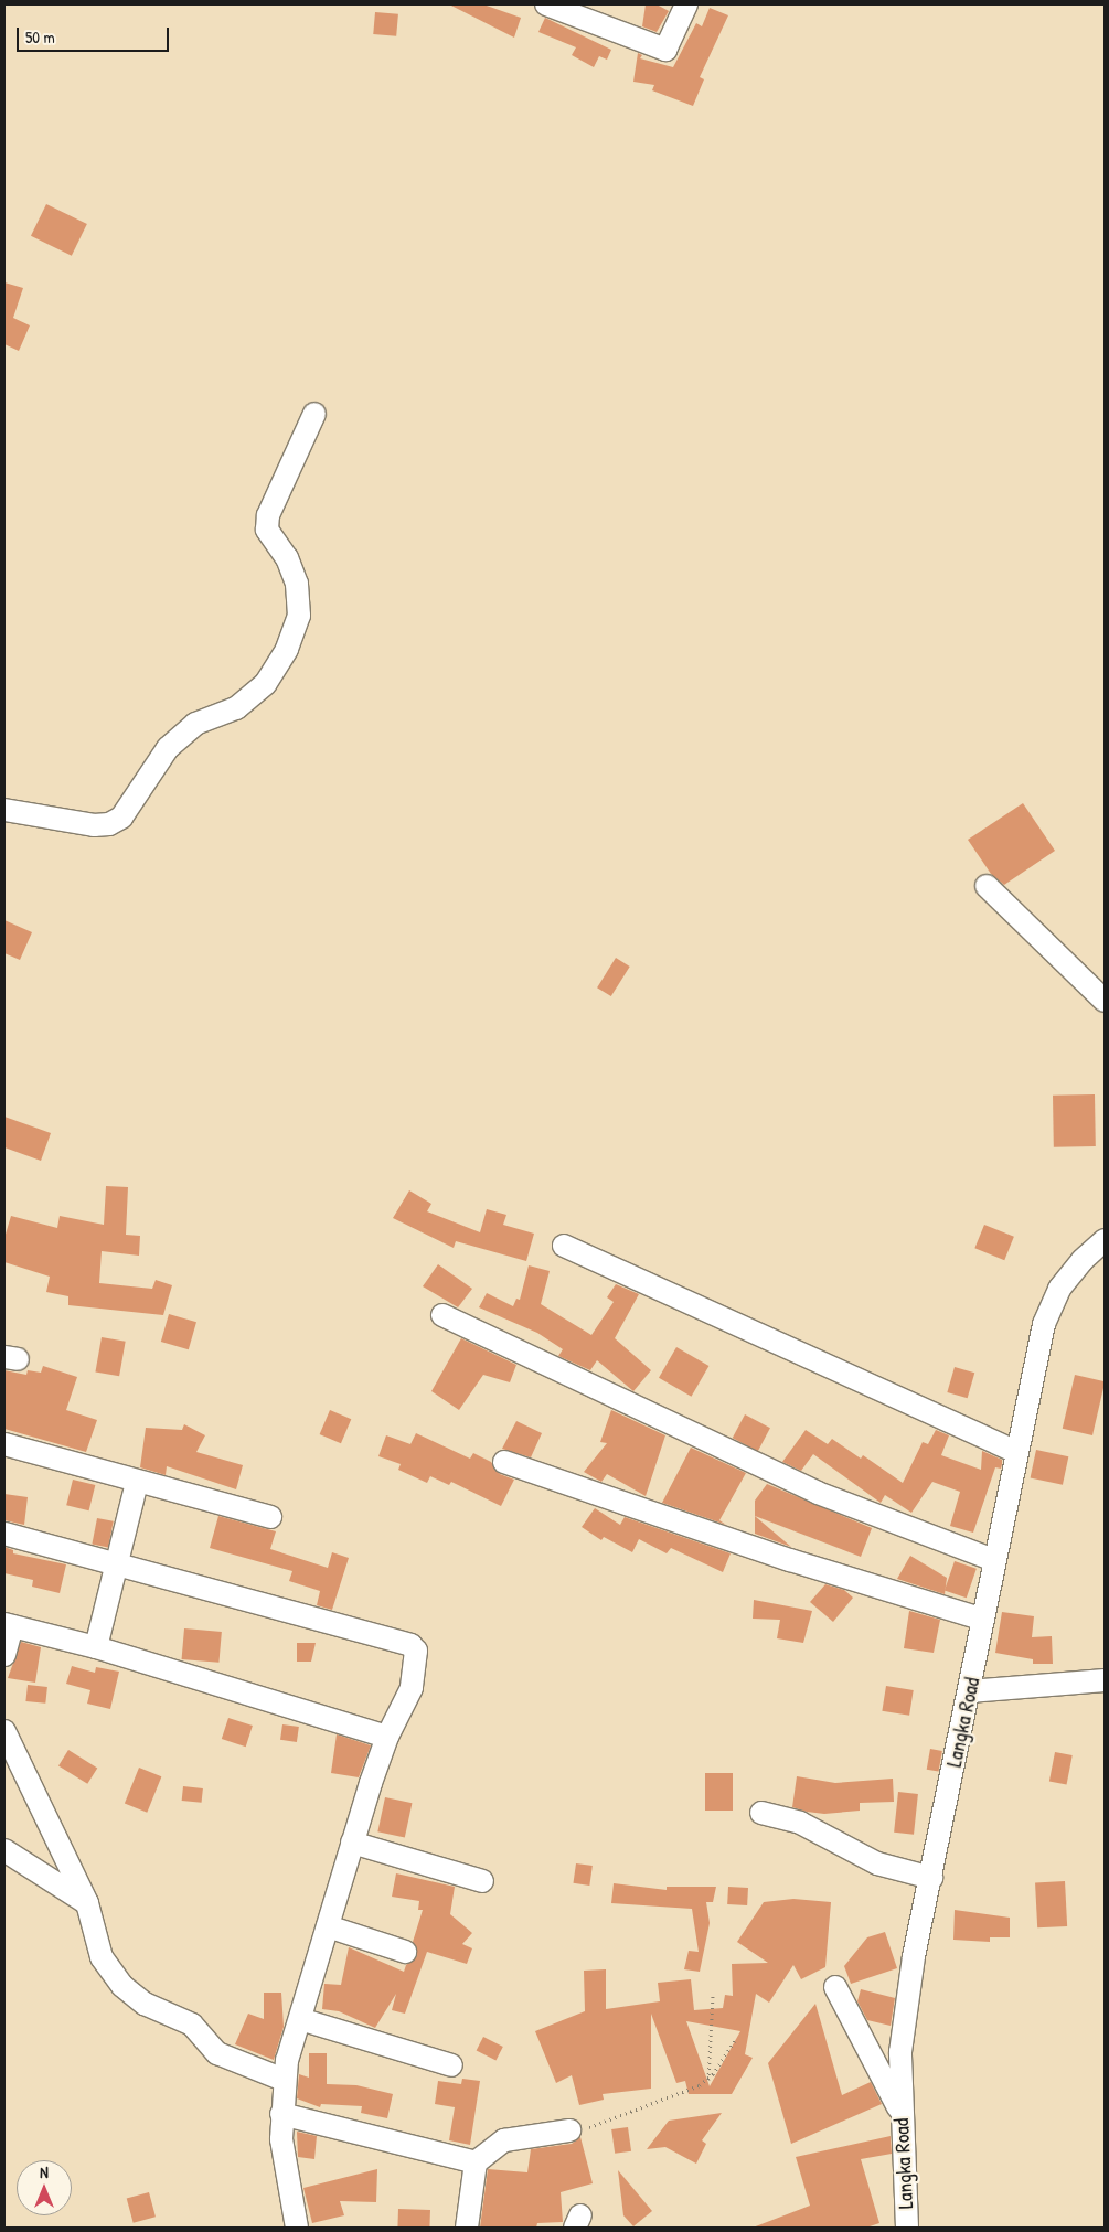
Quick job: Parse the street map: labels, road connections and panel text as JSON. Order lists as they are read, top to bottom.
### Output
{
  "streets": {
    "street": ["Langka Road"]
  },
  "scale_bar": "50 m",
  "north": "top"
}
